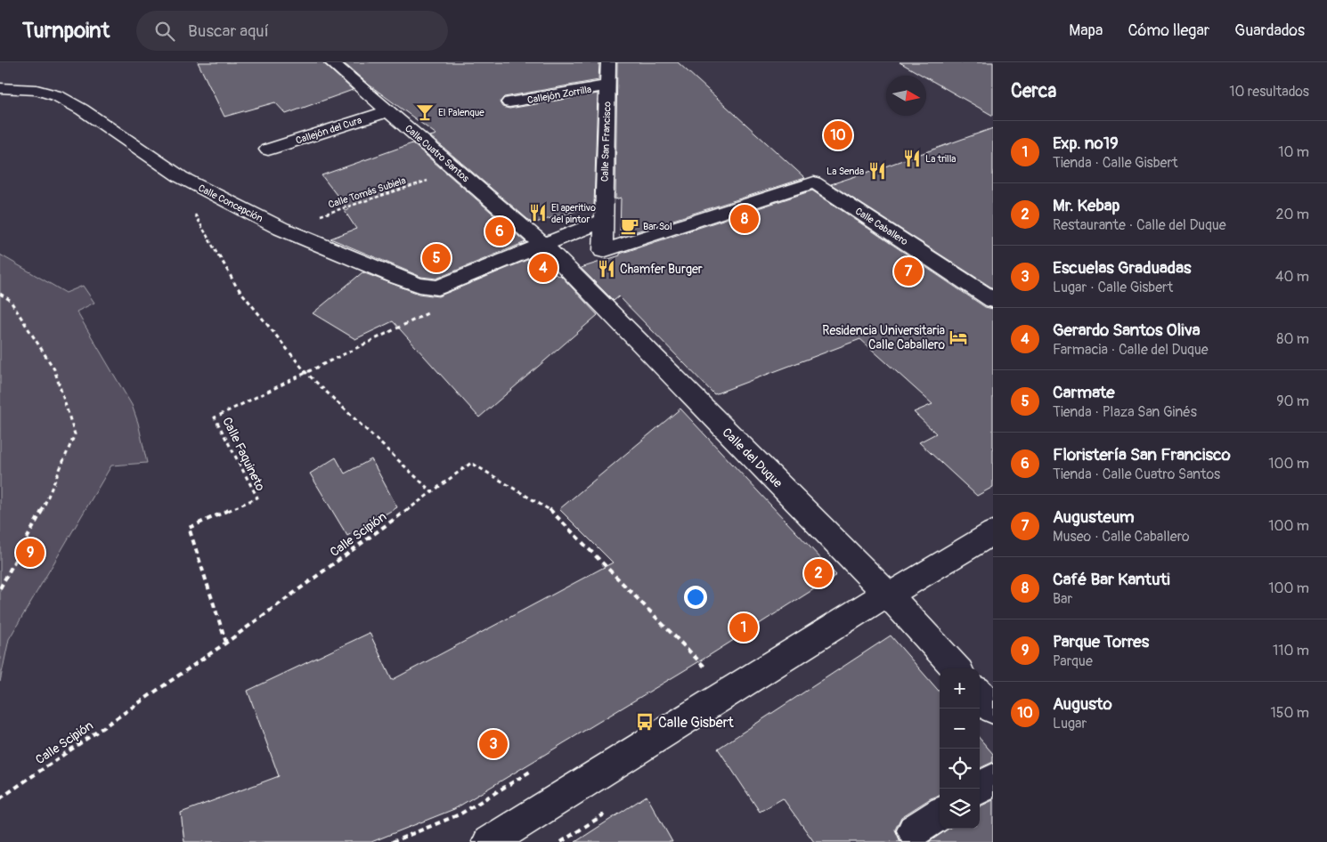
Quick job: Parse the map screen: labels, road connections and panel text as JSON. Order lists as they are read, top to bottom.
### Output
{
  "streets": {
    "street": [
      "Callejón Zorrilla",
      "Callejón del Cura",
      "Calle San Francisco",
      "Calle Cuatro Santos",
      "Calle Concepción",
      "Calle Caballero",
      "Calle del Duque"
    ],
    "path": ["Calle Tomás Subiela", "Calle Faquineto", "Calle Scipión"]
  },
  "crossings": [
    ["Callejón Zorrilla", "Calle San Francisco"],
    ["Callejón del Cura", "Calle Cuatro Santos"],
    ["Calle San Francisco", "Calle Caballero"],
    ["Calle Cuatro Santos", "Calle Tomás Subiela"],
    ["Calle Cuatro Santos", "Calle del Duque"],
    ["Calle Tomás Subiela", "Calle Concepción"],
    ["Calle Concepción", "Calle Faquineto"],
    ["Calle Faquineto", "Calle Scipión"]
  ],
  "places": {
    "bar": ["El Palenque"],
    "restaurant": [
      "La trilla",
      "La Senda",
      "El aperitivo del pintor",
      "Chamfer Burger"
    ],
    "cafe": ["Bar Sol"],
    "hotel": ["Residencia Universitaria Calle Caballero"],
    "bus stop": ["Calle Gisbert"]
  },
  "north": "right",
  "page": {
    "header": "Turnpoint",
    "search": "Buscar aquí",
    "nav": ["Mapa", "Cómo llegar", "Guardados"],
    "heading": ["Cerca", "10 resultados"],
    "pins": [
      "10",
      "8",
      "6",
      "5",
      "4",
      "7",
      "9",
      "2",
      "1",
      "3"
    ],
    "list": [
      {
        "mark": "1",
        "name": "Exp. nº19",
        "note": "Tienda · Calle Gisbert",
        "value": "10 m"
      },
      {
        "mark": "2",
        "name": "Mr. Kebap",
        "note": "Restaurante · Calle del Duque",
        "value": "20 m"
      },
      {
        "mark": "3",
        "name": "Escuelas Graduadas",
        "note": "Lugar · Calle Gisbert",
        "value": "40 m"
      },
      {
        "mark": "4",
        "name": "Gerardo Santos Oliva",
        "note": "Farmacia · Calle del Duque",
        "value": "80 m"
      },
      {
        "mark": "5",
        "name": "Carmate",
        "note": "Tienda · Plaza San Ginés",
        "value": "90 m"
      },
      {
        "mark": "6",
        "name": "Floristería San Francisco",
        "note": "Tienda · Calle Cuatro Santos",
        "value": "100 m"
      },
      {
        "mark": "7",
        "name": "Augusteum",
        "note": "Museo · Calle Caballero",
        "value": "100 m"
      },
      {
        "mark": "8",
        "name": "Café Bar Kantuti",
        "note": "Bar",
        "value": "100 m"
      },
      {
        "mark": "9",
        "name": "Parque Torres",
        "note": "Parque",
        "value": "110 m"
      },
      {
        "mark": "10",
        "name": "Augusto",
        "note": "Lugar",
        "value": "150 m"
      }
    ],
    "map_buttons": ["+", "−"]
  }
}
